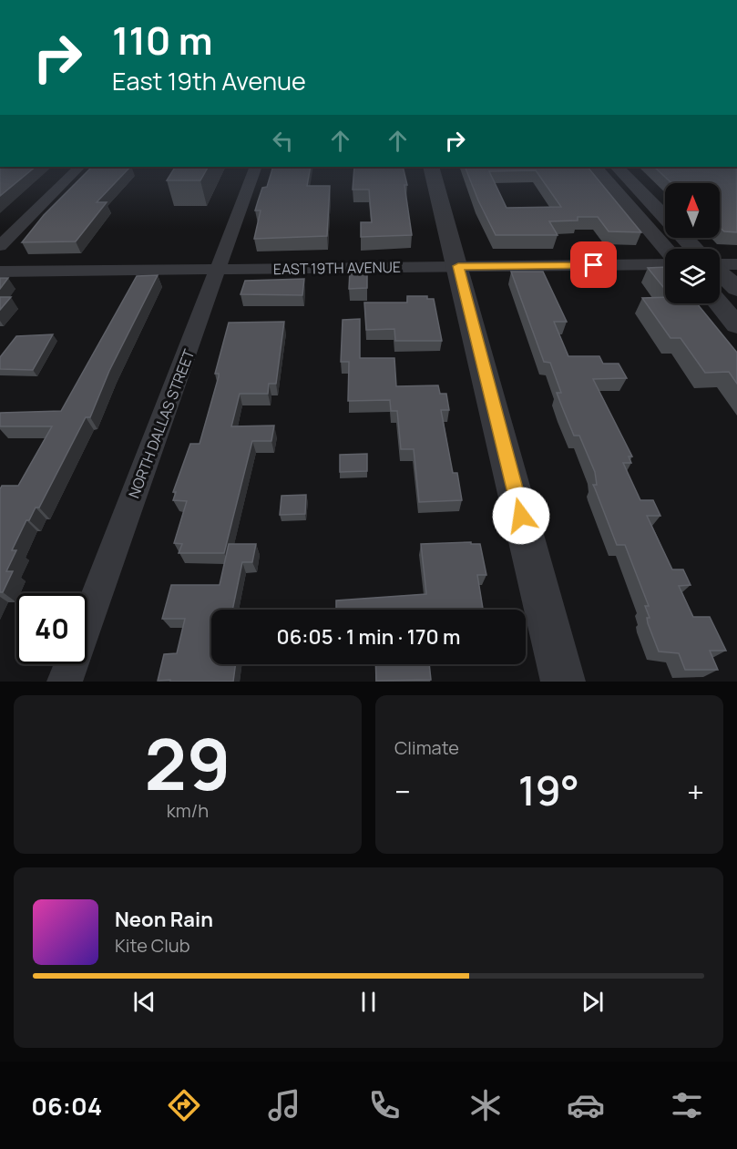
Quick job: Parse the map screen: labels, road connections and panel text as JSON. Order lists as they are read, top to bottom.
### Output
{
  "streets": {
    "street": ["EAST 19TH AVENUE", "NORTH DALLAS STREET"]
  },
  "crossings": [
    ["EAST 19TH AVENUE", "NORTH DALLAS STREET"]
  ],
  "north": "top",
  "page": {
    "turn": ["110 m", "East 19th Avenue"],
    "limit": "40",
    "trip": "06:05 · 1 min · 170 m",
    "tile": [
      ["29", "km/h"],
      "Climate"
    ],
    "heat": ["−", "19°", "+"],
    "song": ["Neon Rain", "Kite Club"],
    "tabs": "06:04"
  }
}
